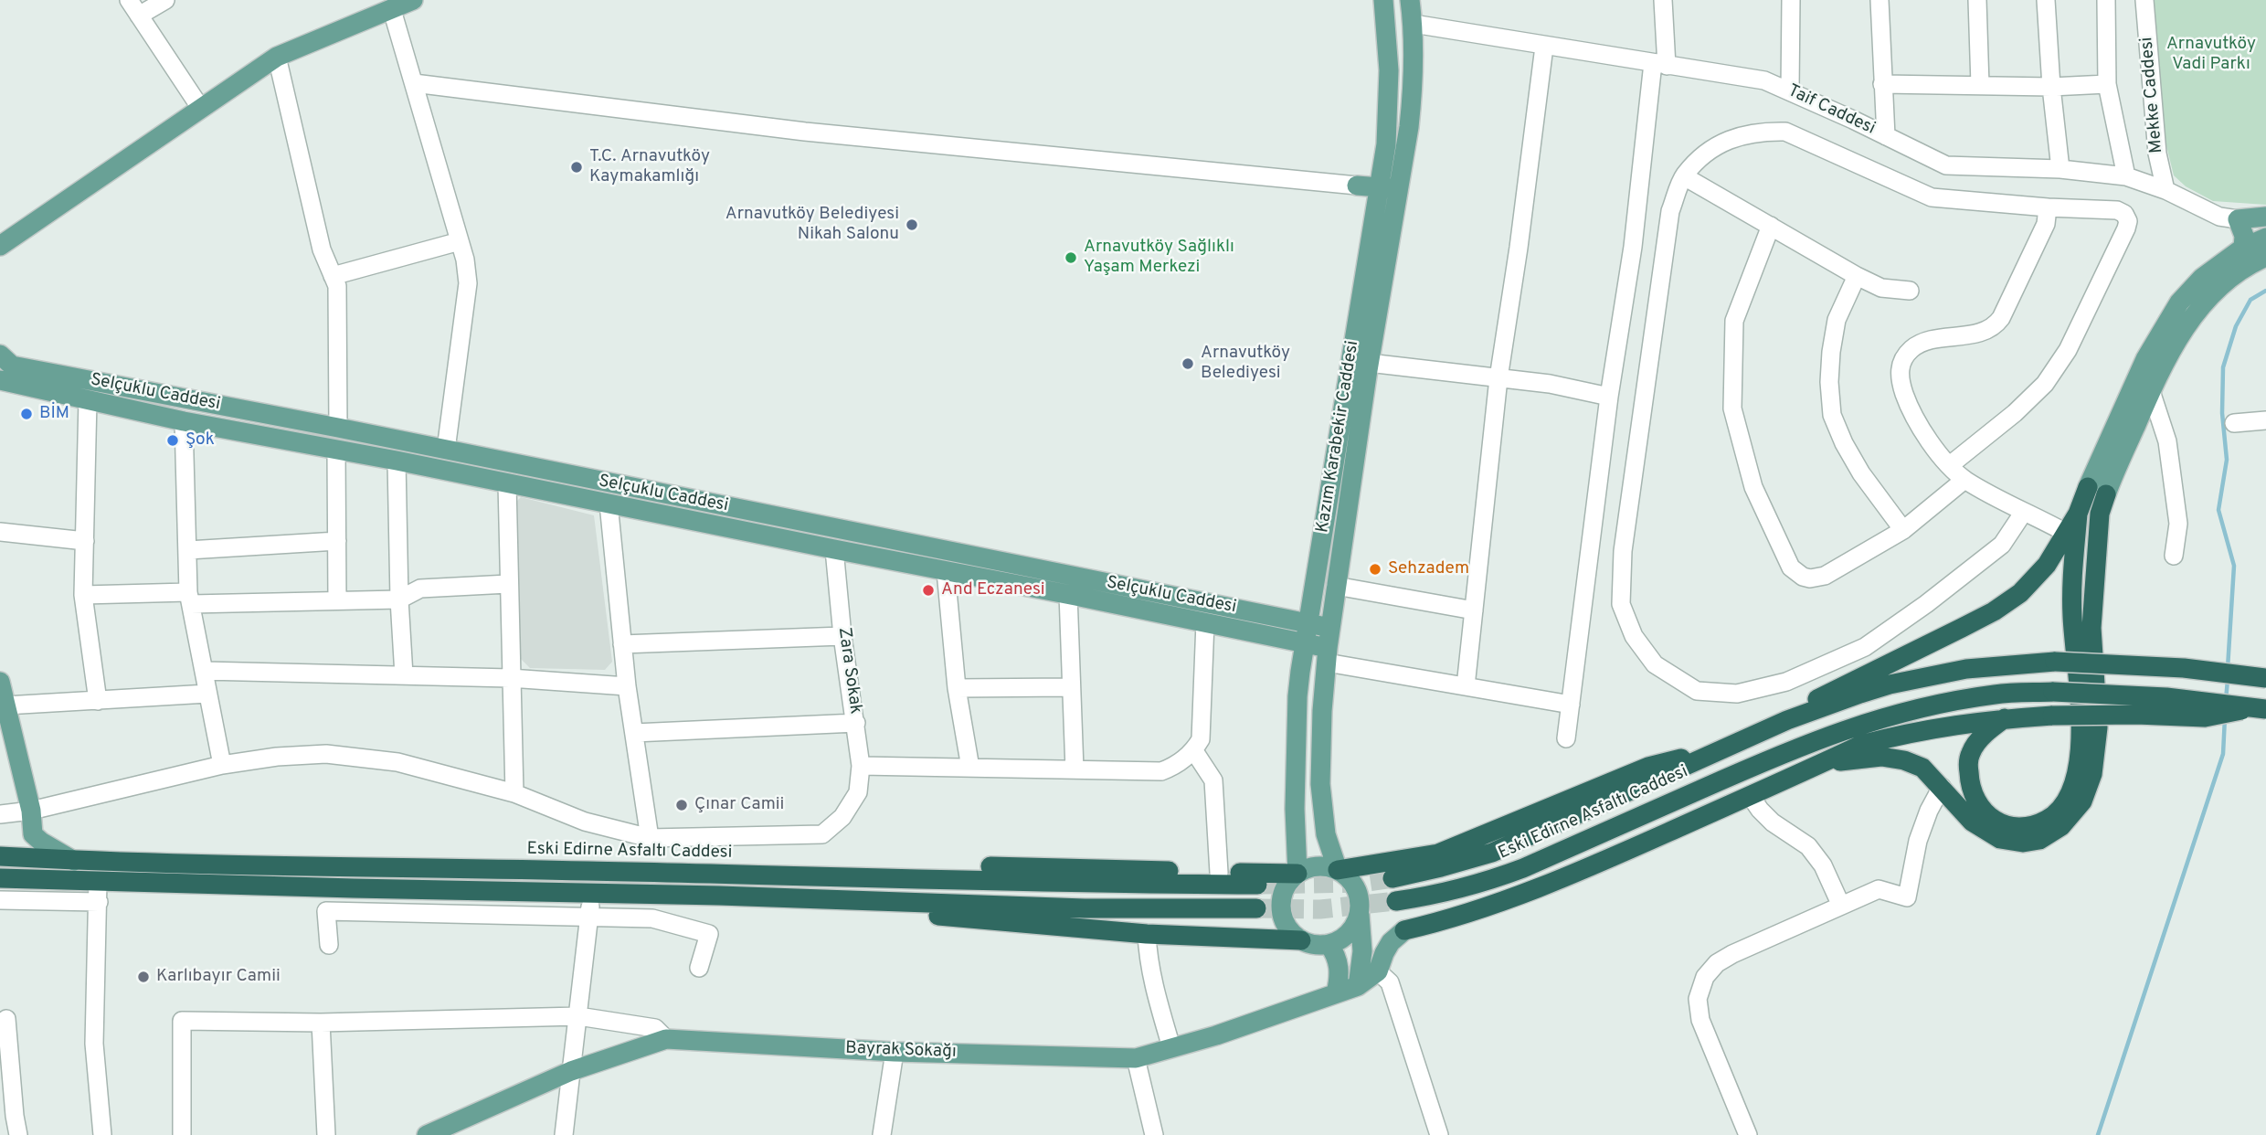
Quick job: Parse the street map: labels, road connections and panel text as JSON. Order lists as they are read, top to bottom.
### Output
{
  "streets": {
    "highway": ["Eski Edirne Asfaltı Caddesi"],
    "main road": ["Selçuklu Caddesi", "Kazım Karabekir Caddesi", "Bayrak Sokağı"],
    "street": ["Mekke Caddesi", "Taif Caddesi", "Zara Sokak"]
  },
  "crossings": [
    ["Mekke Caddesi", "Taif Caddesi"],
    ["Taif Caddesi", "Kazım Karabekir Caddesi"],
    ["Selçuklu Caddesi", "Kazım Karabekir Caddesi"],
    ["Selçuklu Caddesi", "Zara Sokak"]
  ],
  "parks": ["Arnavutköy Vadi Parkı"],
  "places": [
    "T.C. Arnavutköy Kaymakamlığı",
    "Arnavutköy Belediyesi Nikah Salonu",
    "Arnavutköy Sağlıklı Yaşam Merkezi",
    "Arnavutköy Belediyesi",
    "BİM",
    "Şok",
    "Sehzadem",
    "And Eczanesi",
    "Çınar Camii",
    "Karlıbayır Camii"
  ]
}
